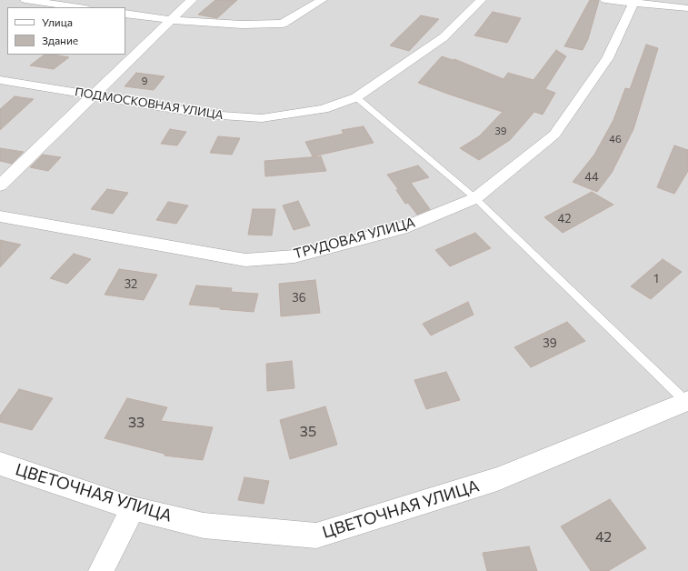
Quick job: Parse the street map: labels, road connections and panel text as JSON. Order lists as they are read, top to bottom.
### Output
{
  "streets": {
    "street": ["ПОДМОСКОВНАЯ УЛИЦА", "ТРУДОВАЯ УЛИЦА", "ЦВЕТОЧНАЯ УЛИЦА"]
  },
  "house_numbers": [
    "9",
    "39",
    "46",
    "44",
    "42",
    "1",
    "32",
    "36",
    "39",
    "33",
    "35",
    "42"
  ],
  "legend": ["Улица", "Здание"]
}
